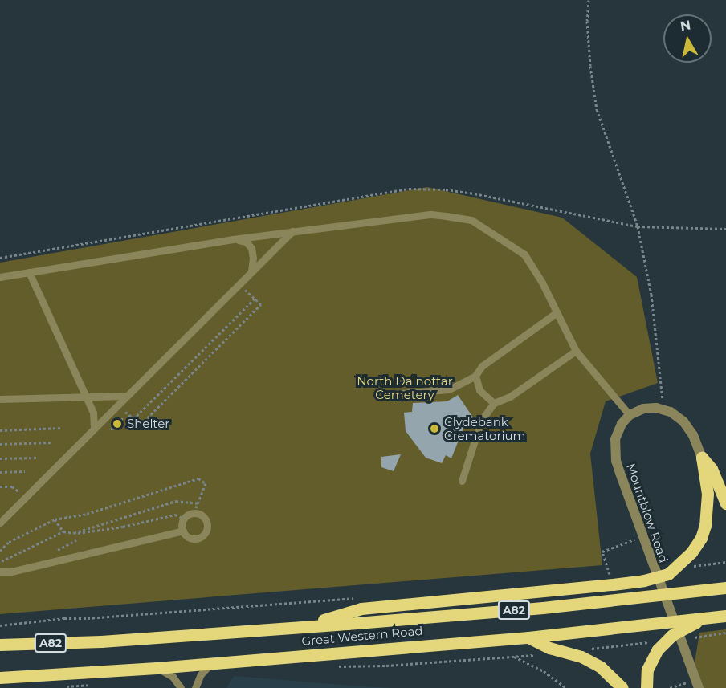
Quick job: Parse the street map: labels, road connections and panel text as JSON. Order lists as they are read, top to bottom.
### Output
{
  "streets": {
    "main road": ["A82", "Great Western Road"],
    "street": ["Mountblow Road"]
  },
  "crossings": [
    ["A82", "Great Western Road"]
  ],
  "parks": ["North Dalnottar Cemetery"],
  "places": ["Shelter", "Clydebank Crematorium"],
  "north": "top"
}
